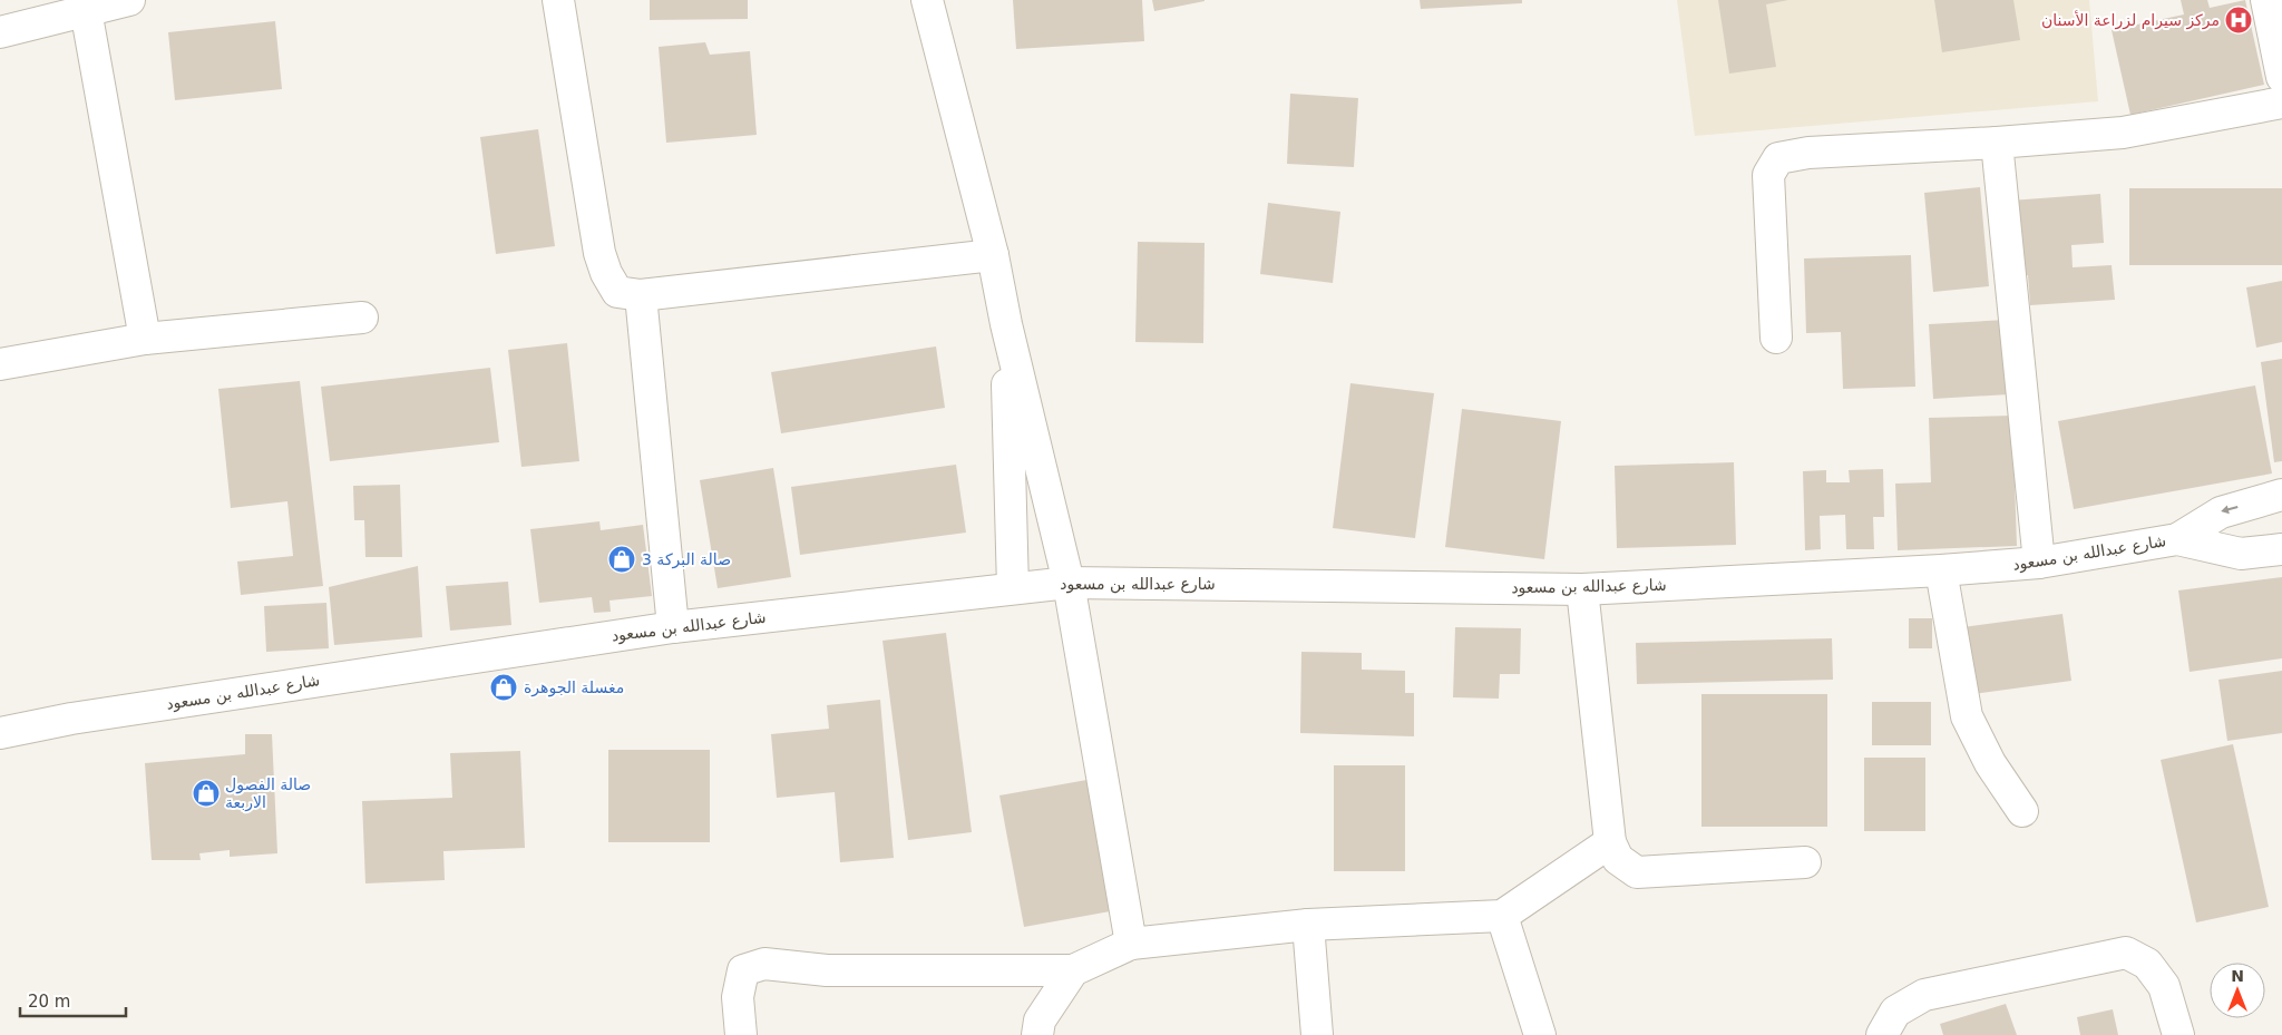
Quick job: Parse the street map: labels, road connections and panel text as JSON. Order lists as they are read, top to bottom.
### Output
{
  "streets": {
    "street": ["شارع عبدالله بن مسعود"]
  },
  "places": {
    "hospital": ["مركز سيرام لزراعة الأسنان"],
    "shop": ["صالة البركة 3", "مغسلة الجوهرة", "صالة الفصول الاربعة"]
  },
  "scale_bar": "20 m",
  "north": "top"
}
